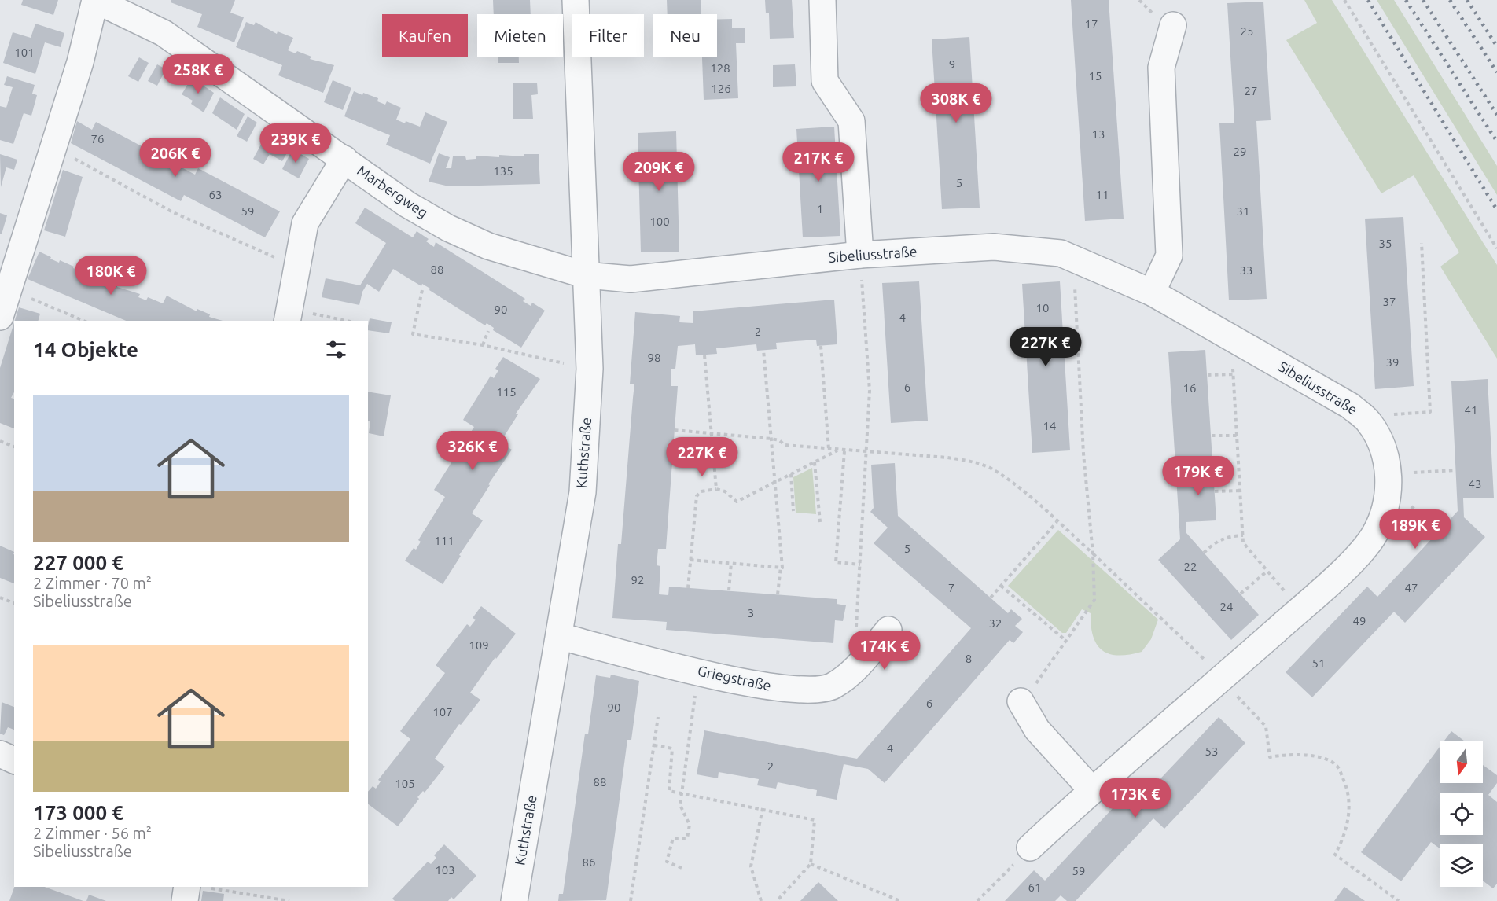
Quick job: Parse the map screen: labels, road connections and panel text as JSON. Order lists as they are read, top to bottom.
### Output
{
  "streets": {
    "street": [
      "Marbergweg",
      "Sibeliusstraße",
      "Kuthstraße",
      "Griegstraße"
    ]
  },
  "crossings": [
    ["Marbergweg", "Sibeliusstraße"],
    ["Marbergweg", "Kuthstraße"],
    ["Sibeliusstraße", "Kuthstraße"],
    ["Kuthstraße", "Griegstraße"]
  ],
  "house_numbers": [
    "17",
    "25",
    "101",
    "9",
    "128",
    "15",
    "126",
    "27",
    "13",
    "76",
    "29",
    "135",
    "5",
    "63",
    "11",
    "1",
    "59",
    "31",
    "100",
    "35",
    "88",
    "33",
    "37",
    "10",
    "90",
    "4",
    "2",
    "98",
    "39",
    "6",
    "16",
    "115",
    "41",
    "14",
    "43",
    "111",
    "5",
    "22",
    "92",
    "7",
    "47",
    "24",
    "3",
    "49",
    "32",
    "109",
    "8",
    "51",
    "6",
    "90",
    "107",
    "4",
    "53",
    "2",
    "88",
    "105",
    "86",
    "103",
    "59",
    "61"
  ],
  "north": "bottom",
  "page": {
    "chip": [
      "Kaufen",
      "Mieten",
      "Filter",
      "Neu"
    ],
    "price": [
      "258K €",
      "308K €",
      "239K €",
      "206K €",
      "217K €",
      "209K €",
      "180K €",
      "227K €",
      "326K €",
      "227K €",
      "179K €",
      "189K €",
      "174K €",
      "173K €"
    ],
    "heading": "14 Objekte",
    "list": [
      {
        "name": "227 000 €",
        "note": "2 Zimmer · 70 m² · Sibeliusstraße"
      },
      {
        "name": "173 000 €",
        "note": "2 Zimmer · 56 m² · Sibeliusstraße"
      }
    ]
  }
}
